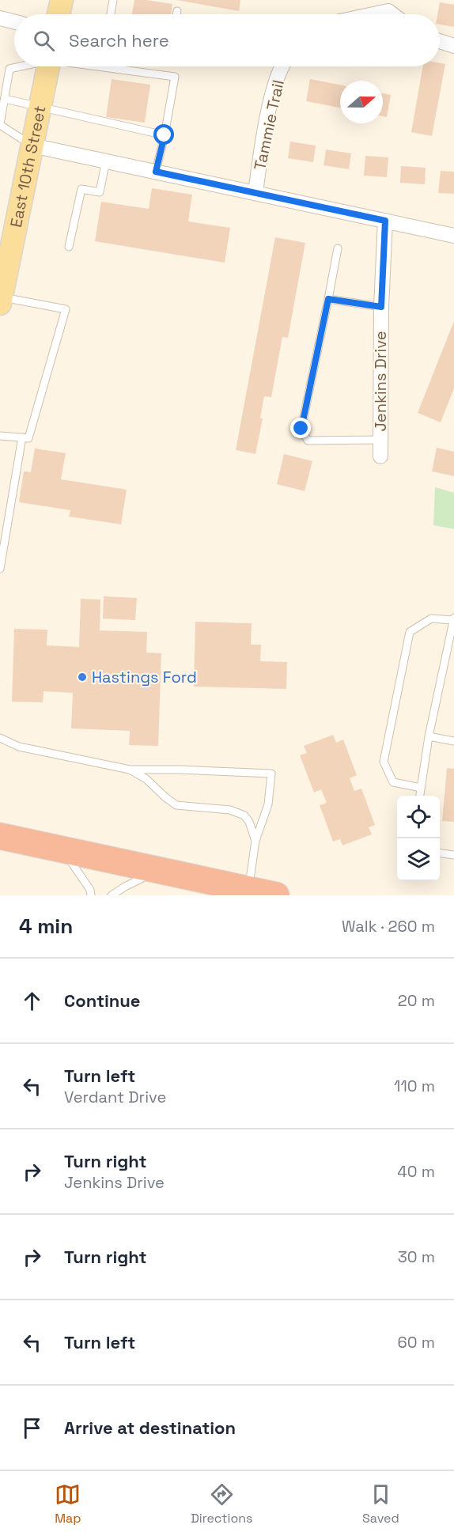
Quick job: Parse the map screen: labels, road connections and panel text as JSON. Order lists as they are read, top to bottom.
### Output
{
  "streets": {
    "main road": ["East 10th Street"],
    "street": ["Tammie Trail", "Jenkins Drive"]
  },
  "places": ["Hastings Ford"],
  "north": "right",
  "page": {
    "search": "Search here",
    "heading": ["4 min", "Walk · 260 m"],
    "list": [
      ["Continue", "20 m"],
      ["Turn left", "Verdant Drive", "110 m"],
      ["Turn right", "Jenkins Drive", "40 m"],
      ["Turn right", "30 m"],
      ["Turn left", "60 m"],
      "Arrive at destination"
    ],
    "nav": ["Map", "Directions", "Saved"]
  }
}
